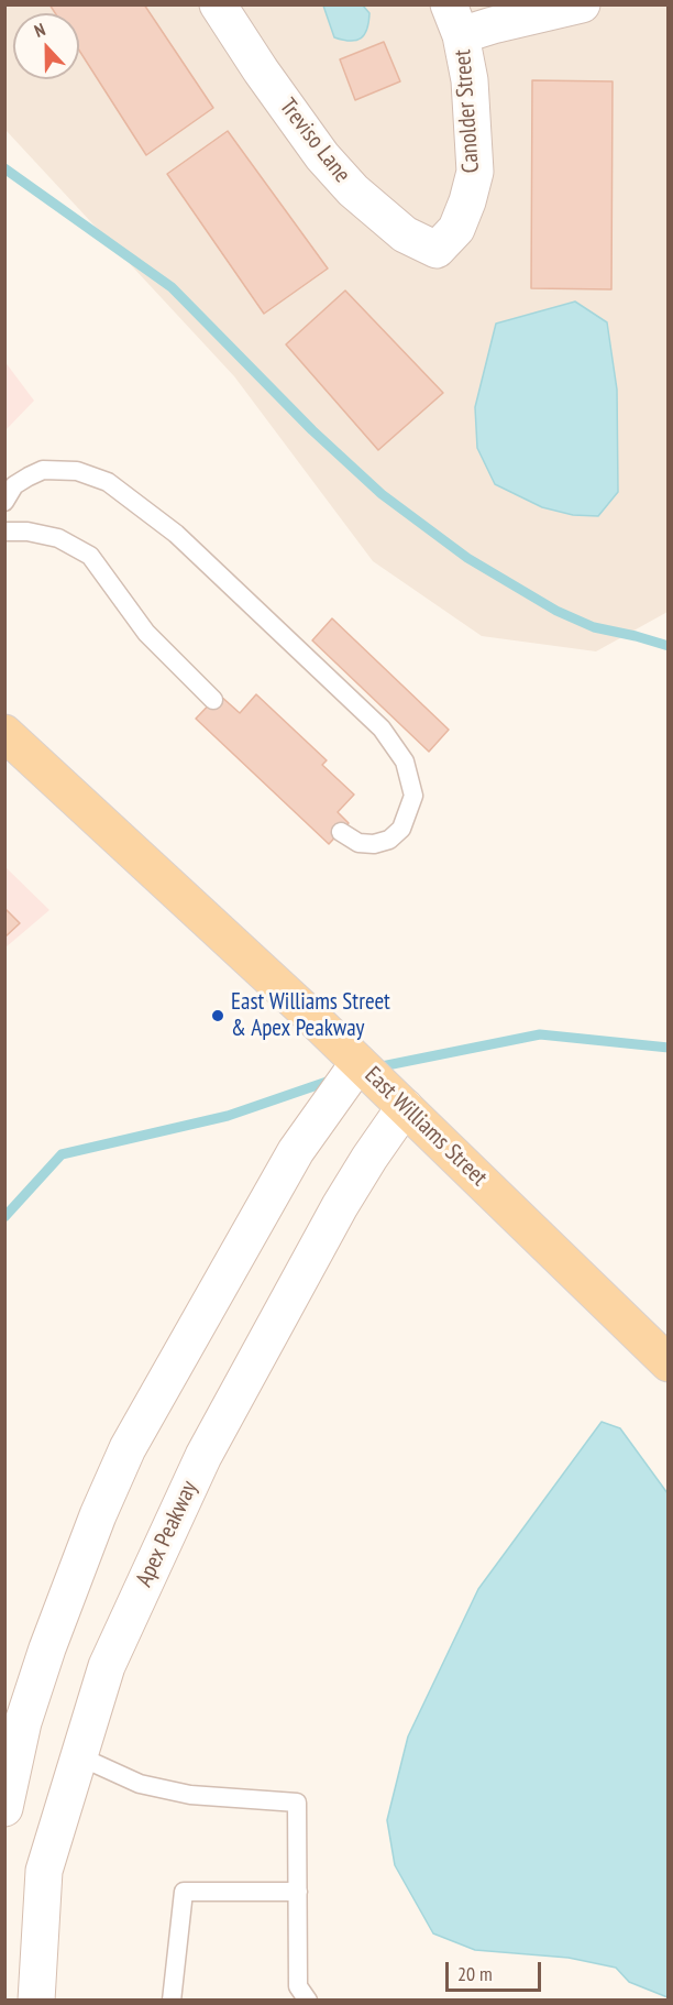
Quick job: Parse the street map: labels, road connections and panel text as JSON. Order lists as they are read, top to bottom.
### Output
{
  "streets": {
    "main road": [
      "Canolder Street",
      "Treviso Lane",
      "East Williams Street",
      "Apex Peakway"
    ]
  },
  "crossings": [
    ["Canolder Street", "Treviso Lane"],
    ["East Williams Street", "Apex Peakway"]
  ],
  "places": ["East Williams Street & Apex Peakway"],
  "scale_bar": "20 m",
  "north": "top"
}
